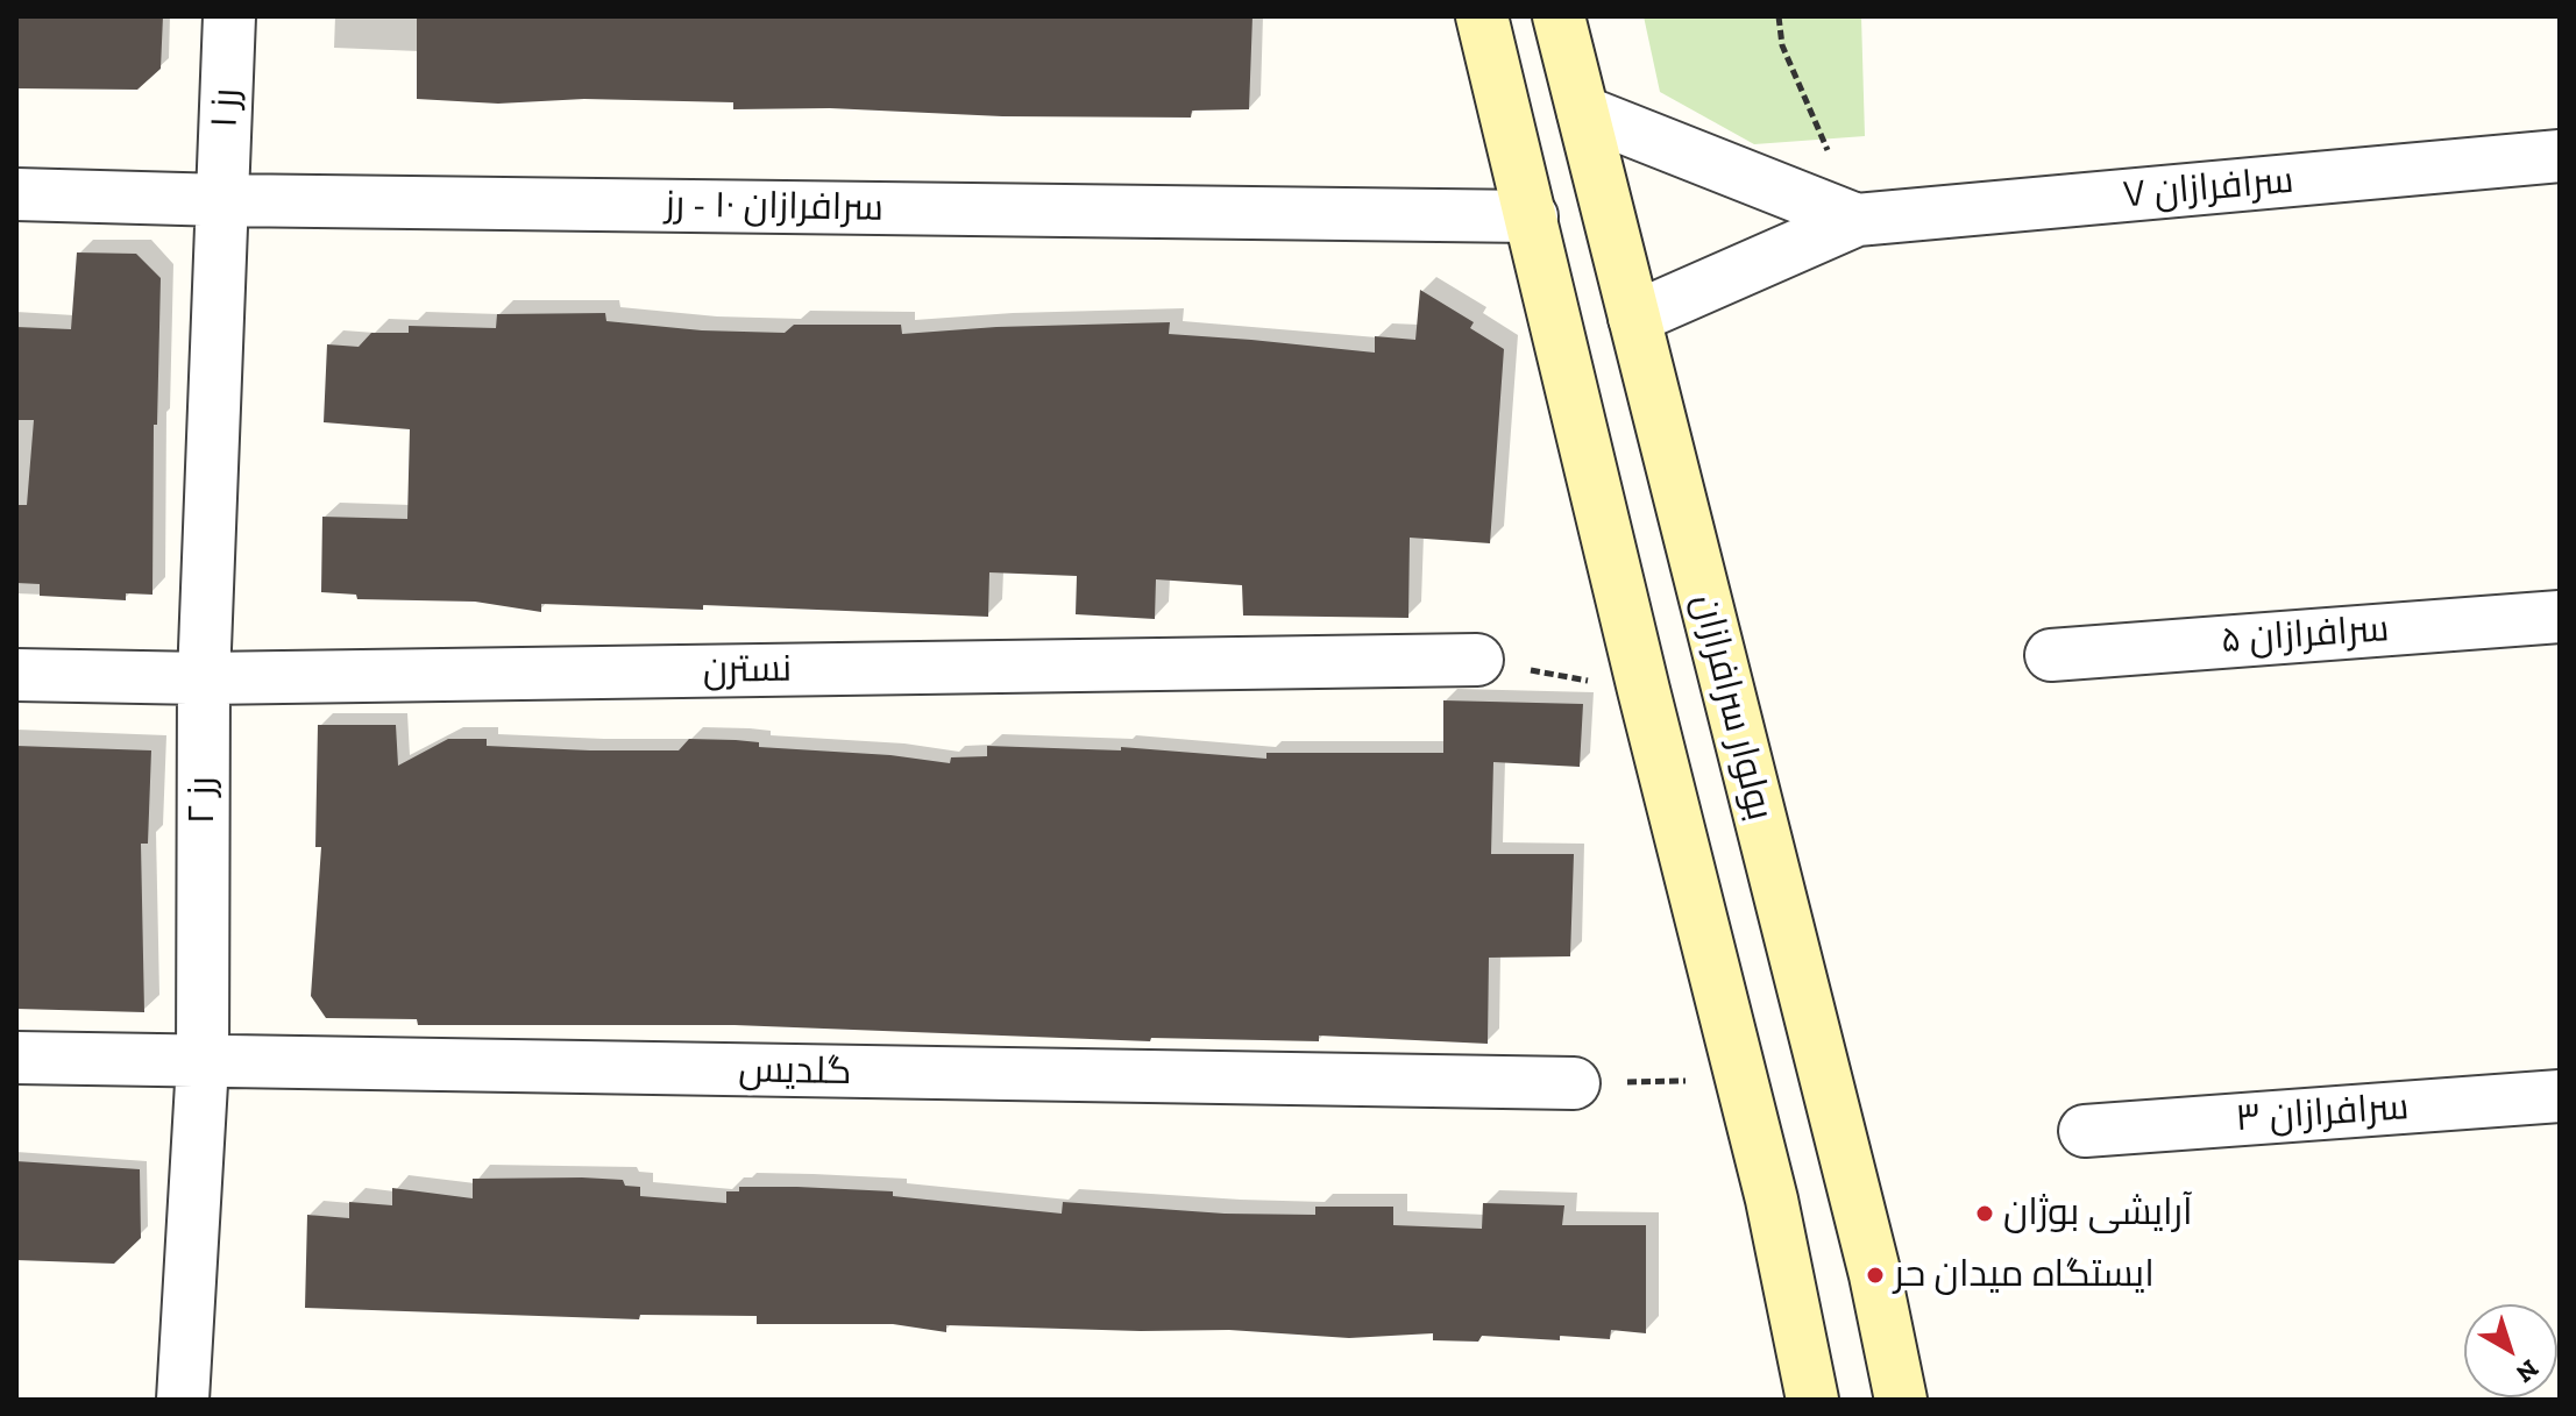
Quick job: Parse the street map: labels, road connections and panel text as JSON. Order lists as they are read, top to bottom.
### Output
{
  "streets": {
    "main road": ["بولوار سرافرازان"],
    "street": [
      "رز ۱",
      "سرافرازان ۷",
      "سرافرازان ۱۰ - رز",
      "سرافرازان ۵",
      "نسترن",
      "رز ۲",
      "گلدیس",
      "سرافرازان ۳"
    ]
  },
  "crossings": [
    ["رز ۱", "سرافرازان ۱۰ - رز"],
    ["رز ۱", "رز ۲"],
    ["سرافرازان ۱۰ - رز", "رز ۲"],
    ["نسترن", "رز ۲"],
    ["رز ۲", "گلدیس"]
  ],
  "places": ["آرایشی بوژان", "ایستگاه میدان حر"],
  "north": "bottom right"
}
